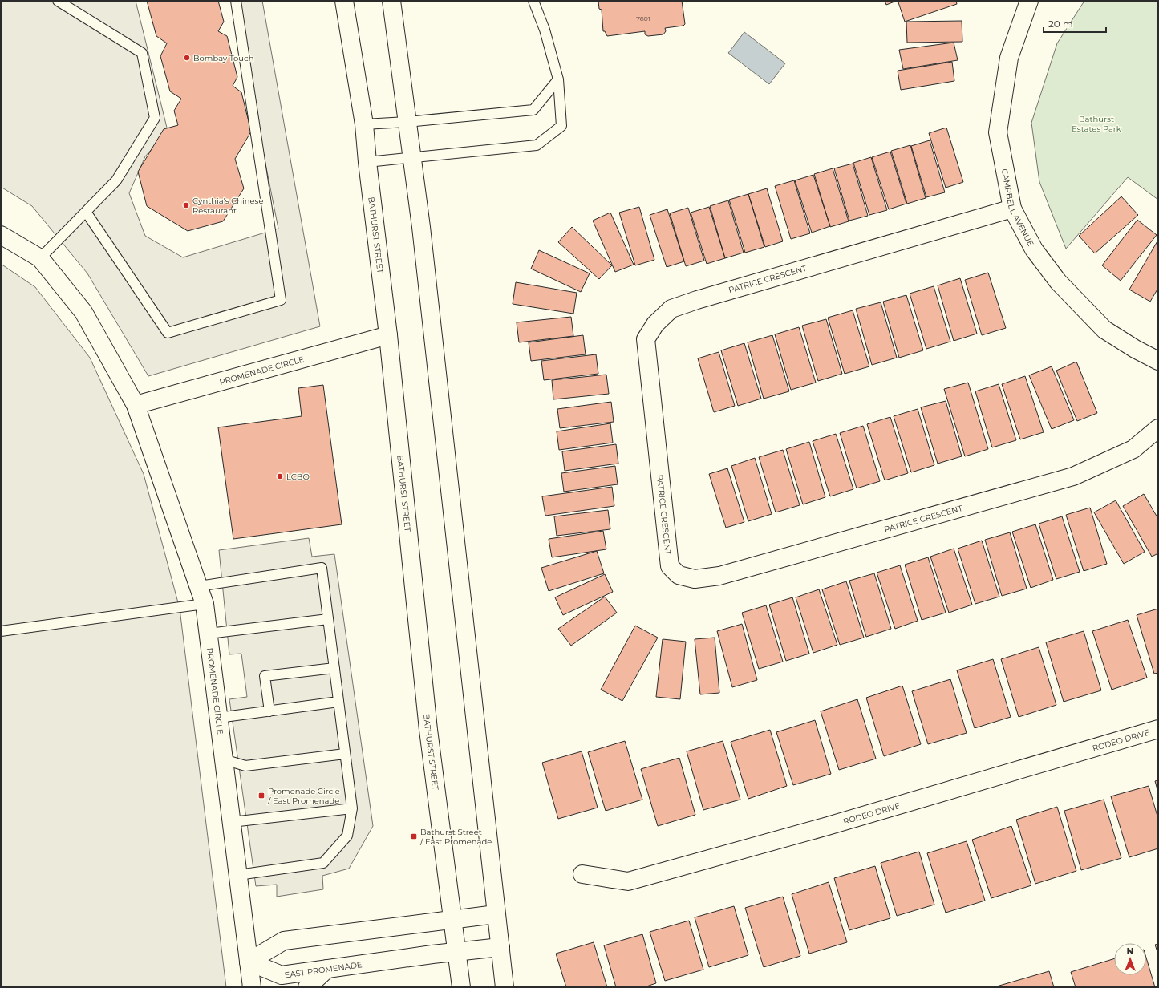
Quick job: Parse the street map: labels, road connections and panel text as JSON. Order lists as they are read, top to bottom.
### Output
{
  "streets": {
    "street": [
      "CAMPBELL AVENUE",
      "BATHURST STREET",
      "PATRICE CRESCENT",
      "PROMENADE CIRCLE",
      "RODEO DRIVE",
      "EAST PROMENADE"
    ]
  },
  "crossings": [
    ["CAMPBELL AVENUE", "PATRICE CRESCENT"],
    ["BATHURST STREET", "PROMENADE CIRCLE"],
    ["BATHURST STREET", "EAST PROMENADE"],
    ["PROMENADE CIRCLE", "EAST PROMENADE"]
  ],
  "parks": ["Bathurst Estates Park"],
  "places": {
    "other": ["Bombay Touch", "Cynthia's Chinese Restaurant", "LCBO"],
    "transit": ["Promenade Circle / East Promenade", "Bathurst Street / East Promenade"]
  },
  "house_numbers": ["7601"],
  "scale_bar": "20 m",
  "north": "top"
}
